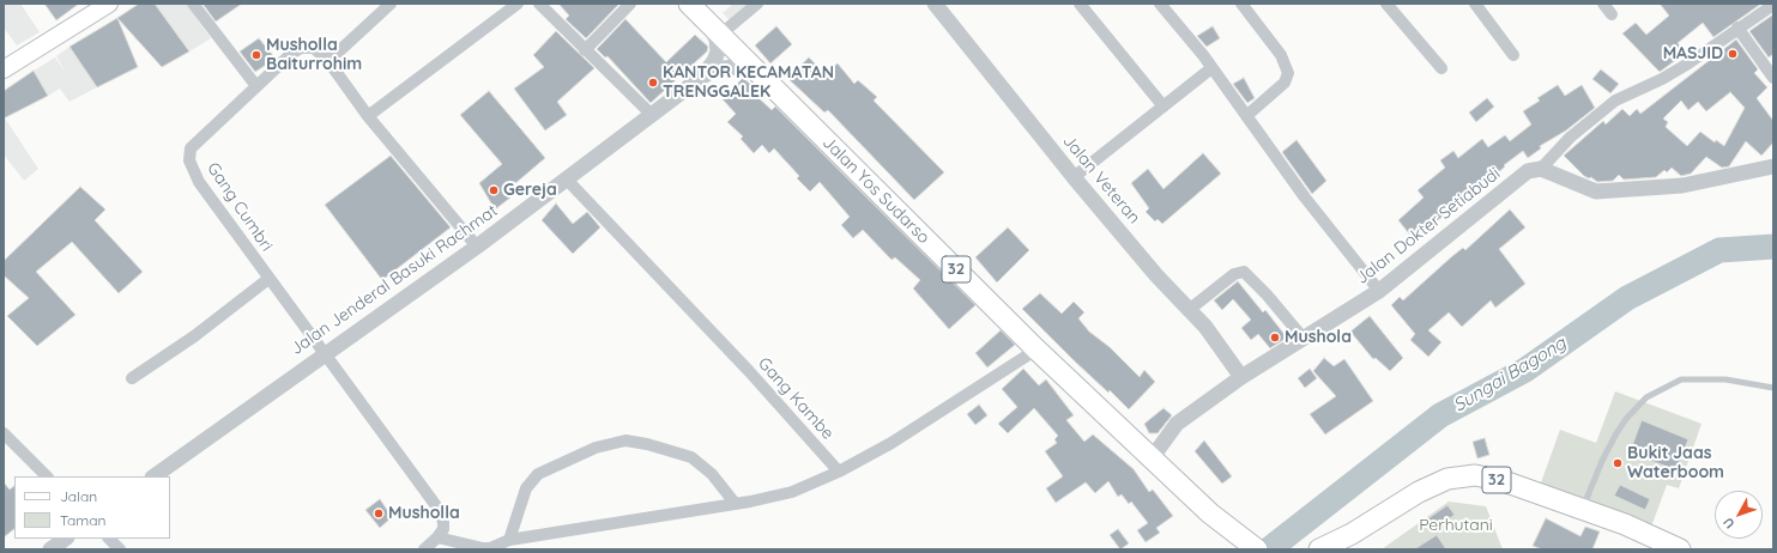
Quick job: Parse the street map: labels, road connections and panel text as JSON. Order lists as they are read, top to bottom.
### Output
{
  "streets": {
    "highway": ["Jalan Yos Sudarso", "32"],
    "street": [
      "Jalan Veteran",
      "Gang Cumbri",
      "Jalan Dokter Setiabudi",
      "Jalan Jenderal Basuki Rachmat",
      "Gang Kambe"
    ]
  },
  "crossings": [
    ["Jalan Veteran", "Jalan Dokter Setiabudi"],
    ["Jalan Yos Sudarso", "Jalan Dokter Setiabudi"],
    ["Gang Cumbri", "Jalan Jenderal Basuki Rachmat"],
    ["Jalan Jenderal Basuki Rachmat", "Gang Kambe"]
  ],
  "water": ["Sungai Bagong"],
  "parks": ["Perhutani"],
  "places": [
    "MASJID",
    "Musholla Baiturrohim",
    "KANTOR KECAMATAN TRENGGALEK",
    "Gereja",
    "Mushola",
    "Bukit Jaas Waterboom",
    "Musholla"
  ],
  "legend": ["Jalan", "Taman"],
  "north": "bottom left"
}
